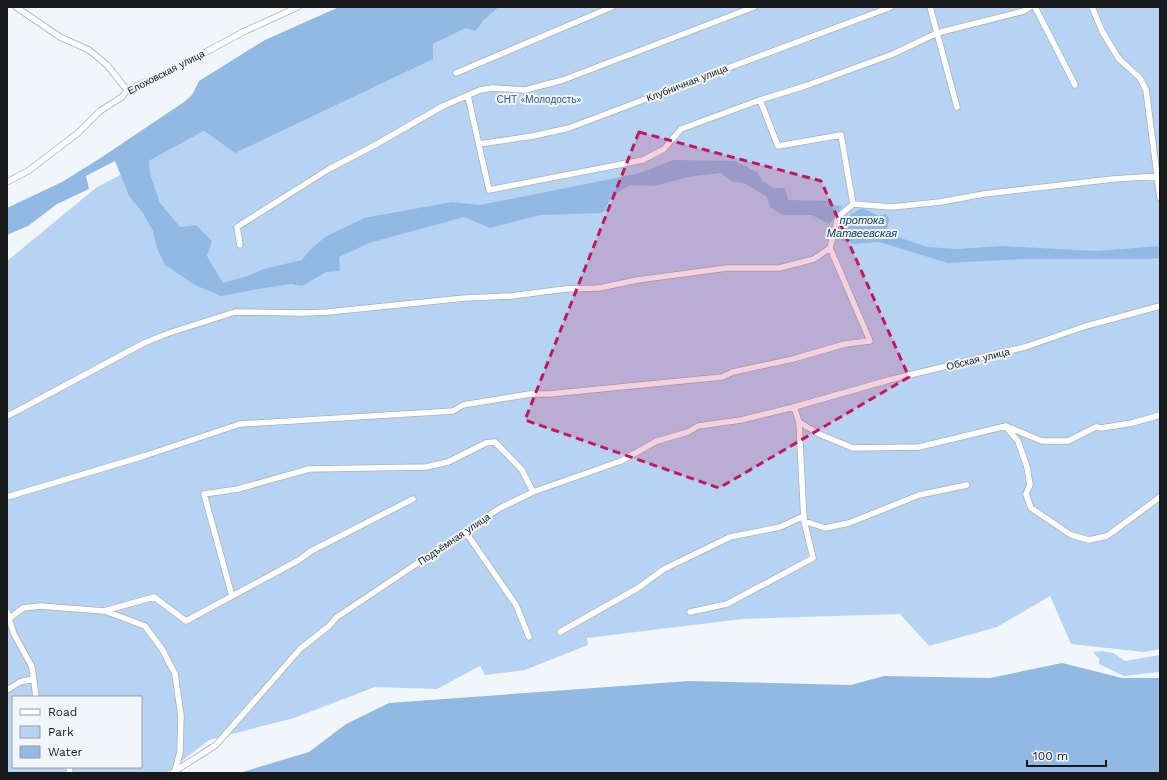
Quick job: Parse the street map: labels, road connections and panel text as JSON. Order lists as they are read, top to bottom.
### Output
{
  "streets": {
    "street": [
      "Елоховская улица",
      "Клубничная улица",
      "Обская улица",
      "Подъёмная улица"
    ]
  },
  "crossings": [
    ["Обская улица", "Подъёмная улица"]
  ],
  "water": ["протока Матвеевская"],
  "parks": ["СНТ «Молодость»"],
  "legend": ["Road", "Park", "Water"],
  "scale_bar": "100 m"
}
